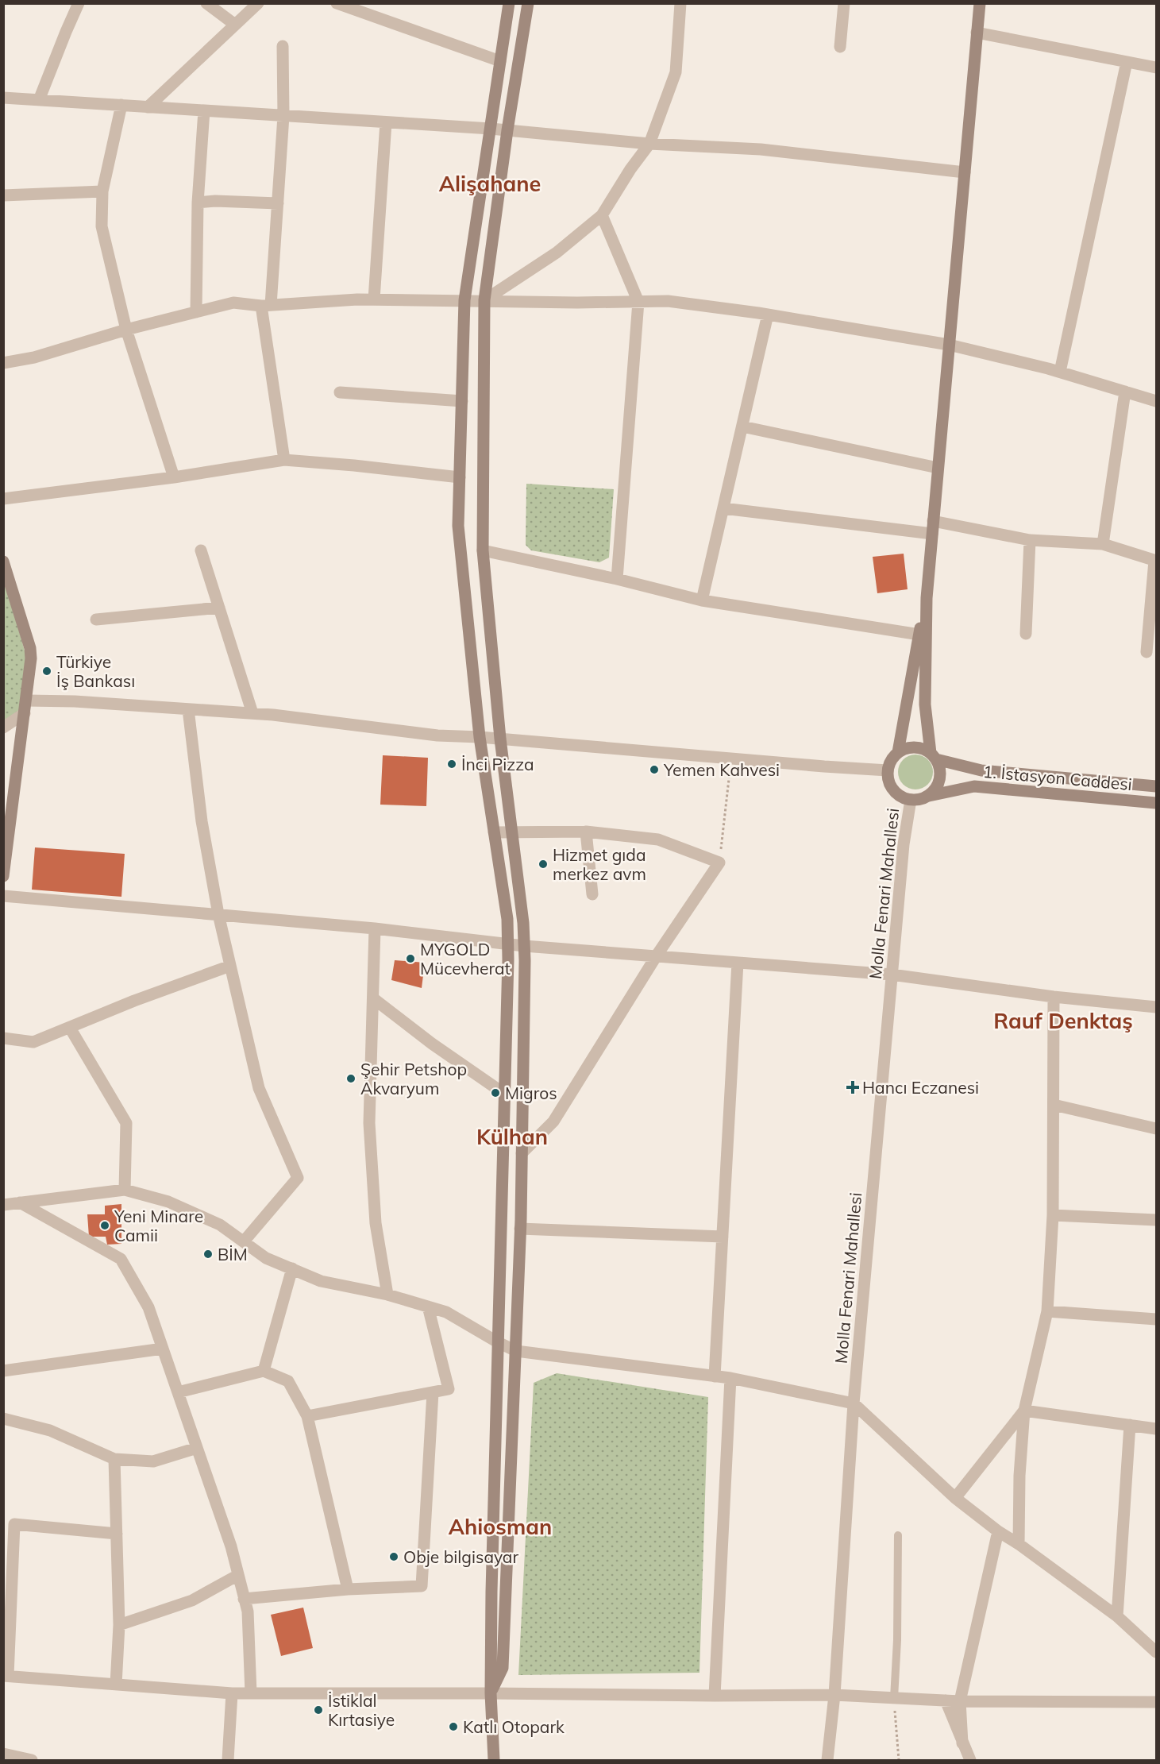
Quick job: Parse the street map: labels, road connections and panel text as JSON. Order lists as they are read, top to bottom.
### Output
{
  "streets": {
    "main road": ["1. İstasyon Caddesi"],
    "street": ["Molla Fenari Mahallesi"]
  },
  "crossings": [
    ["1. İstasyon Caddesi", "Molla Fenari Mahallesi"]
  ],
  "districts": [
    "Alişahane",
    "Rauf Denktaş",
    "Külhan",
    "Ahiosman"
  ],
  "places": {
    "other": [
      "Türkiye İş Bankası",
      "İnci Pizza",
      "Yemen Kahvesi",
      "Hizmet gıda merkez avm",
      "MYGOLD Mücevherat",
      "Şehir Petshop Akvaryum",
      "Migros",
      "Yeni Minare Camii",
      "BİM",
      "Obje bilgisayar",
      "İstiklal Kırtasiye",
      "Katlı Otopark"
    ],
    "health": ["Hancı Eczanesi"]
  }
}
